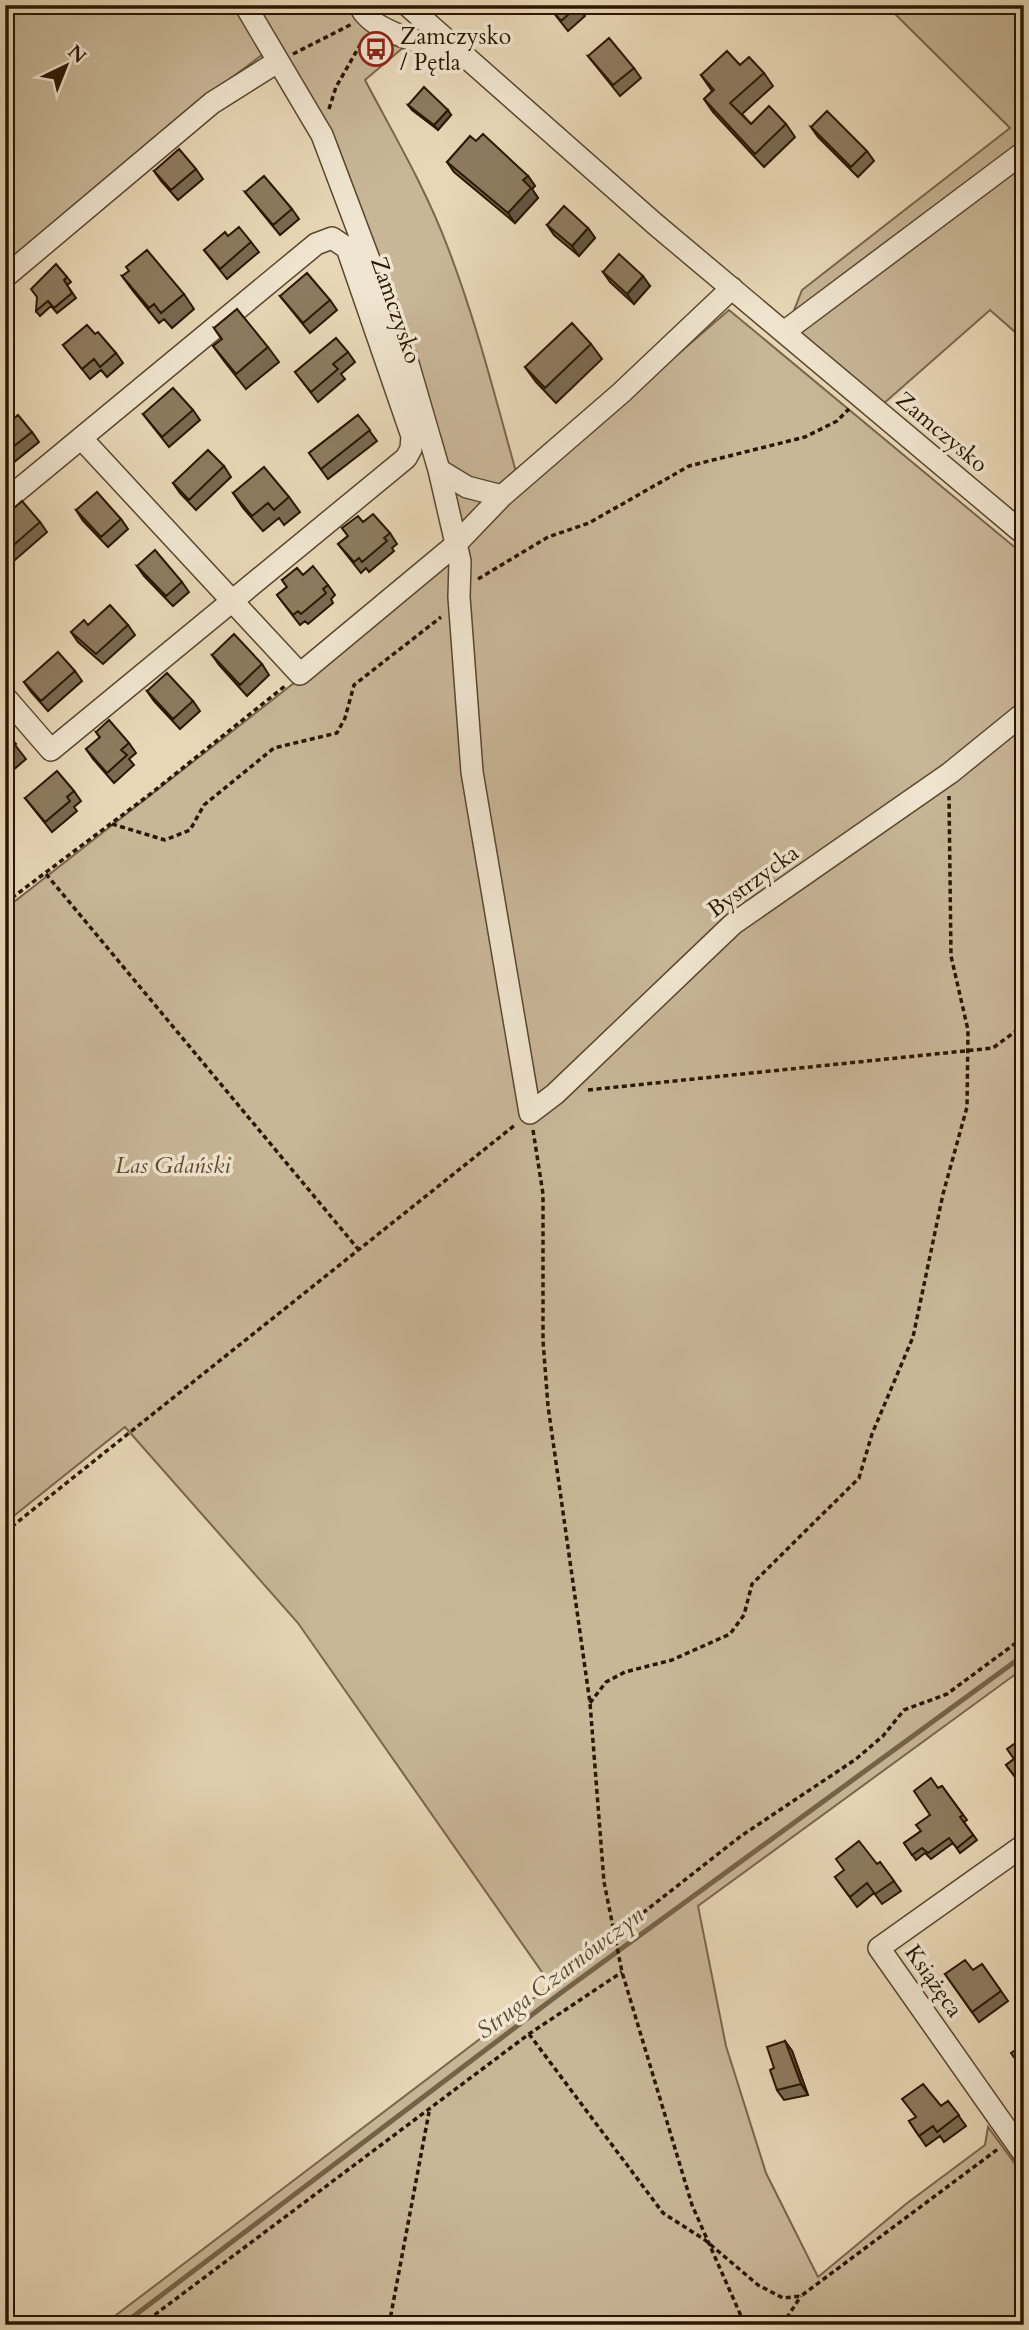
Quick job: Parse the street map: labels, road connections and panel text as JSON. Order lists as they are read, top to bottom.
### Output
{
  "streets": {
    "street": ["Zamczysko", "Bystrzycka", "Książęca"]
  },
  "water": ["Struga Czarnówczyn"],
  "parks": ["Las Gdański"],
  "places": {
    "bus stop": ["Zamczysko / Pętla"]
  },
  "north": "top right"
}
